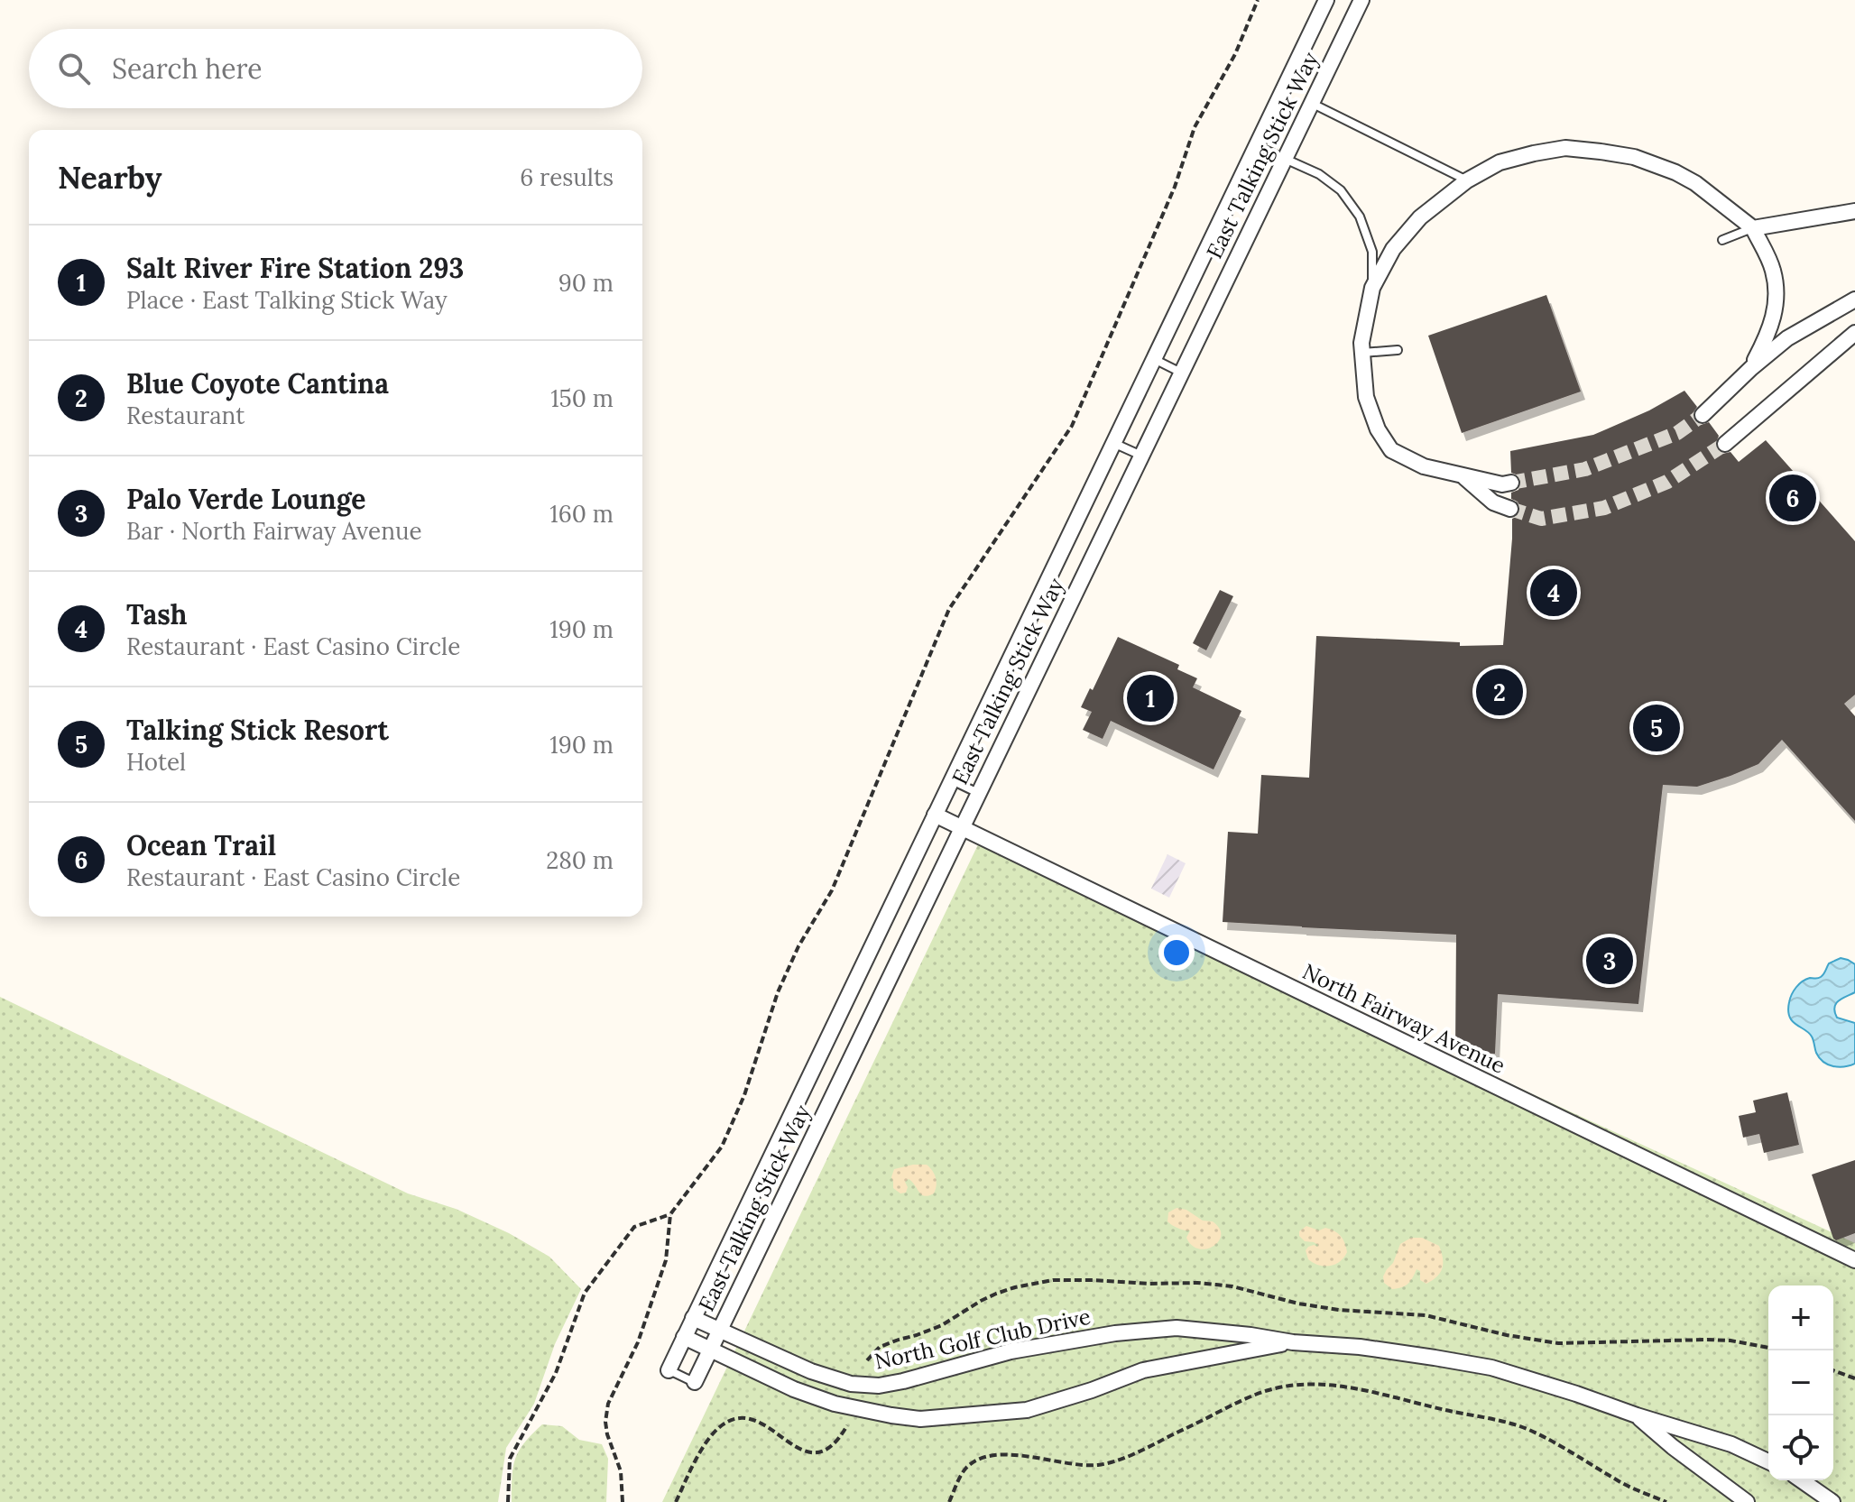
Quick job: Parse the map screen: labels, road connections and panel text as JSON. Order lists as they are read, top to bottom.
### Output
{
  "streets": {
    "street": ["East Talking Stick Way", "North Fairway Avenue", "North Golf Club Drive"]
  },
  "crossings": [
    ["East Talking Stick Way", "North Fairway Avenue"],
    ["East Talking Stick Way", "North Golf Club Drive"]
  ],
  "page": {
    "search": "Search here",
    "heading": ["Nearby", "6 results"],
    "list": [
      {
        "mark": "1",
        "name": "Salt River Fire Station 293",
        "note": "Place · East Talking Stick Way",
        "value": "90 m"
      },
      {
        "mark": "2",
        "name": "Blue Coyote Cantina",
        "note": "Restaurant",
        "value": "150 m"
      },
      {
        "mark": "3",
        "name": "Palo Verde Lounge",
        "note": "Bar · North Fairway Avenue",
        "value": "160 m"
      },
      {
        "mark": "4",
        "name": "Tash",
        "note": "Restaurant · East Casino Circle",
        "value": "190 m"
      },
      {
        "mark": "5",
        "name": "Talking Stick Resort",
        "note": "Hotel",
        "value": "190 m"
      },
      {
        "mark": "6",
        "name": "Ocean Trail",
        "note": "Restaurant · East Casino Circle",
        "value": "280 m"
      }
    ],
    "pins": [
      "6",
      "4",
      "2",
      "1",
      "5",
      "3"
    ],
    "map_buttons": ["+", "−"]
  }
}
